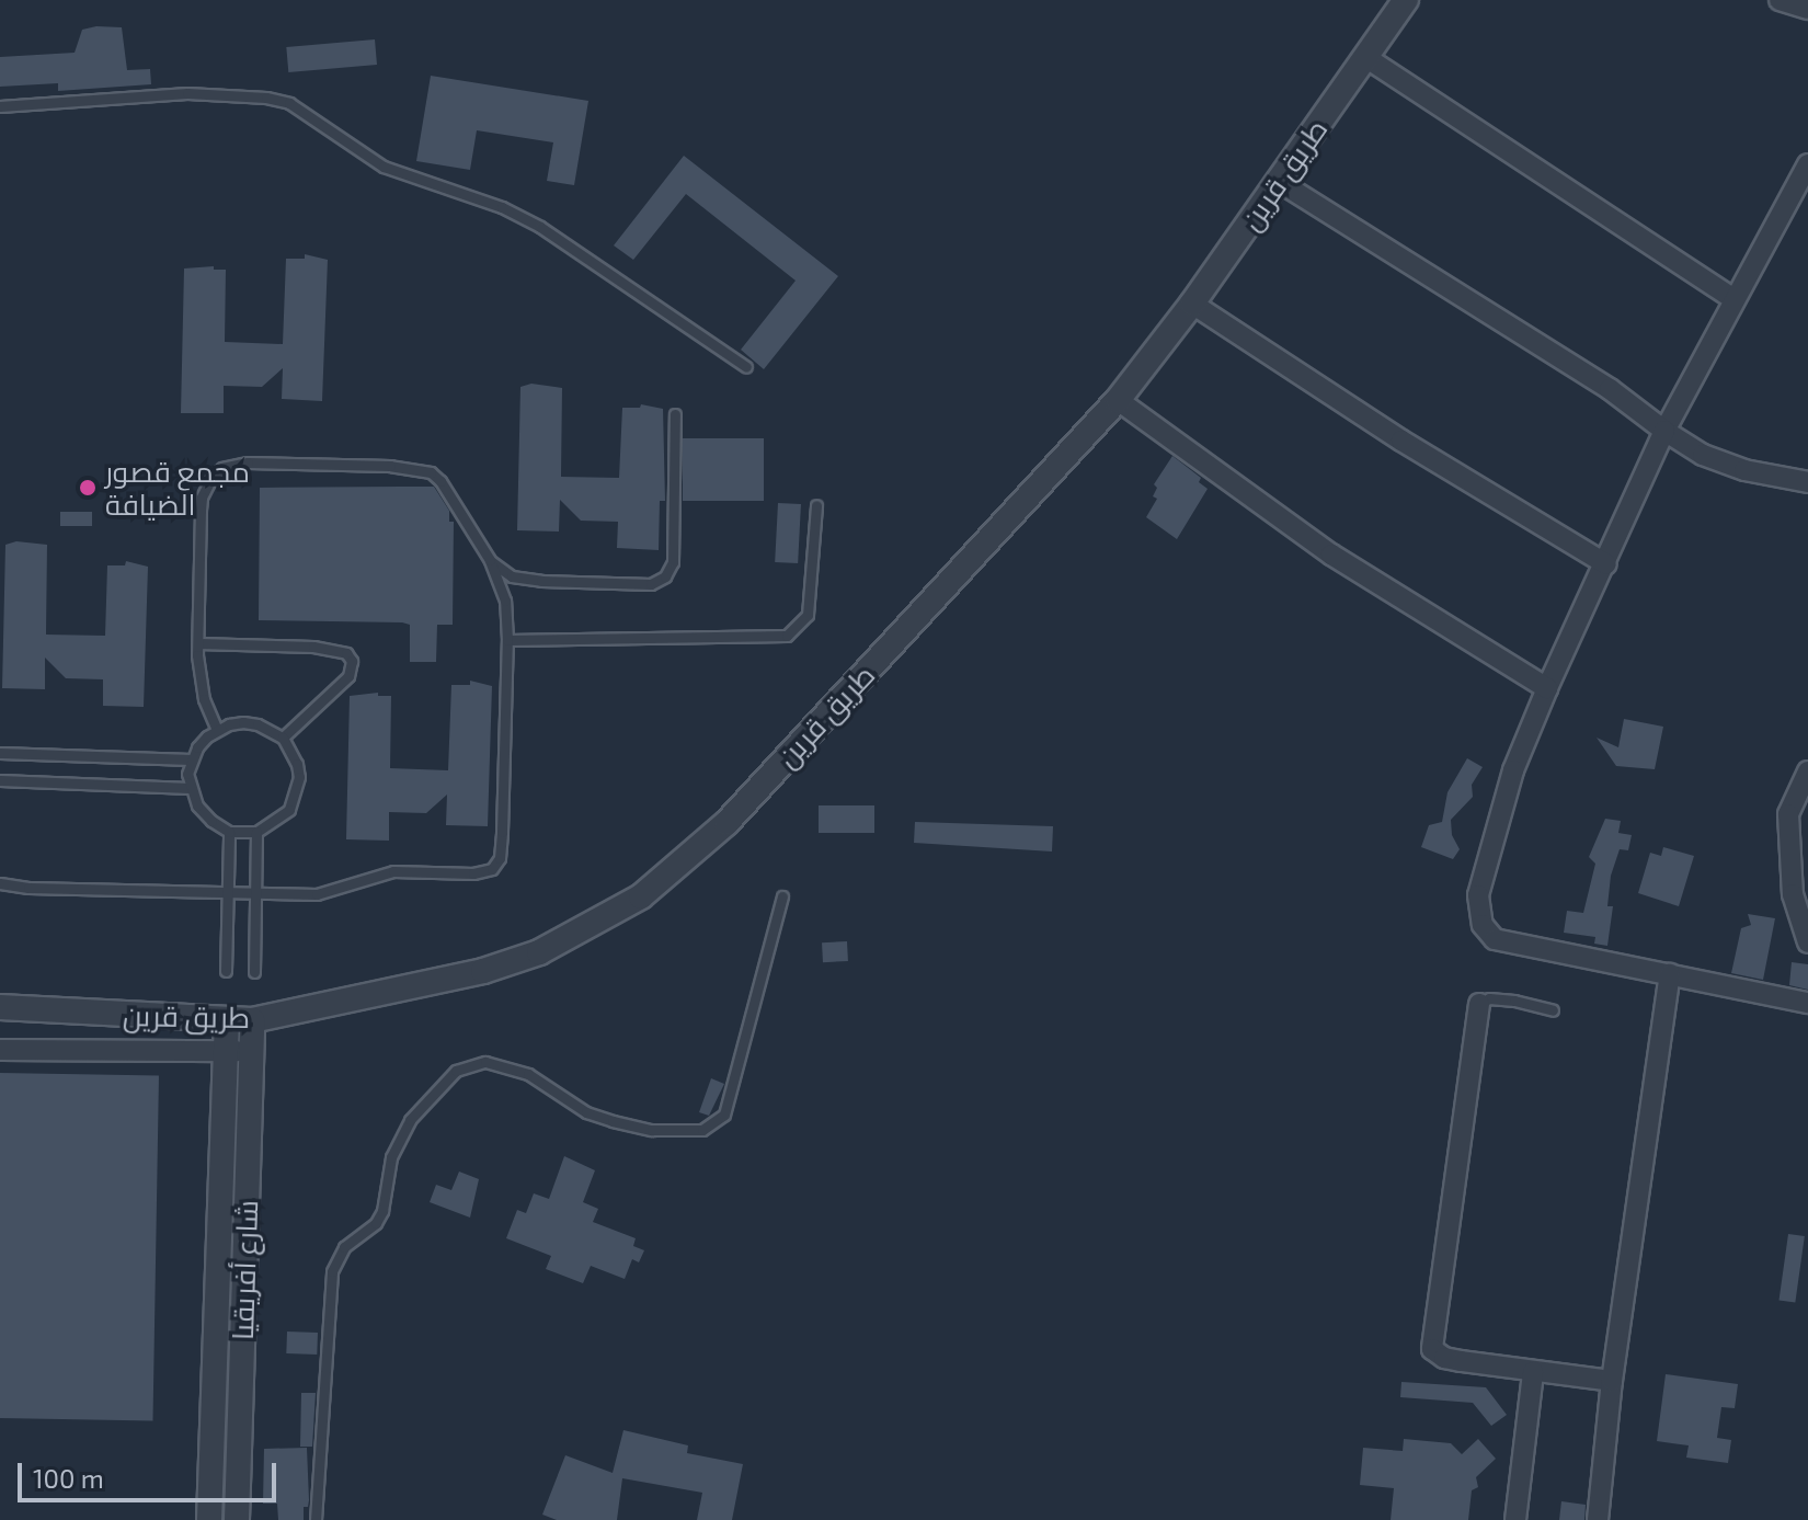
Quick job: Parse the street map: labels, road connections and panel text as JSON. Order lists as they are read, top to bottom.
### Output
{
  "streets": {
    "street": ["طريق قرين", "شارع أفريقيا"]
  },
  "crossings": [
    ["طريق قرين", "شارع أفريقيا"]
  ],
  "places": ["مجمع قصور الضيافة"],
  "scale_bar": "100 m"
}
